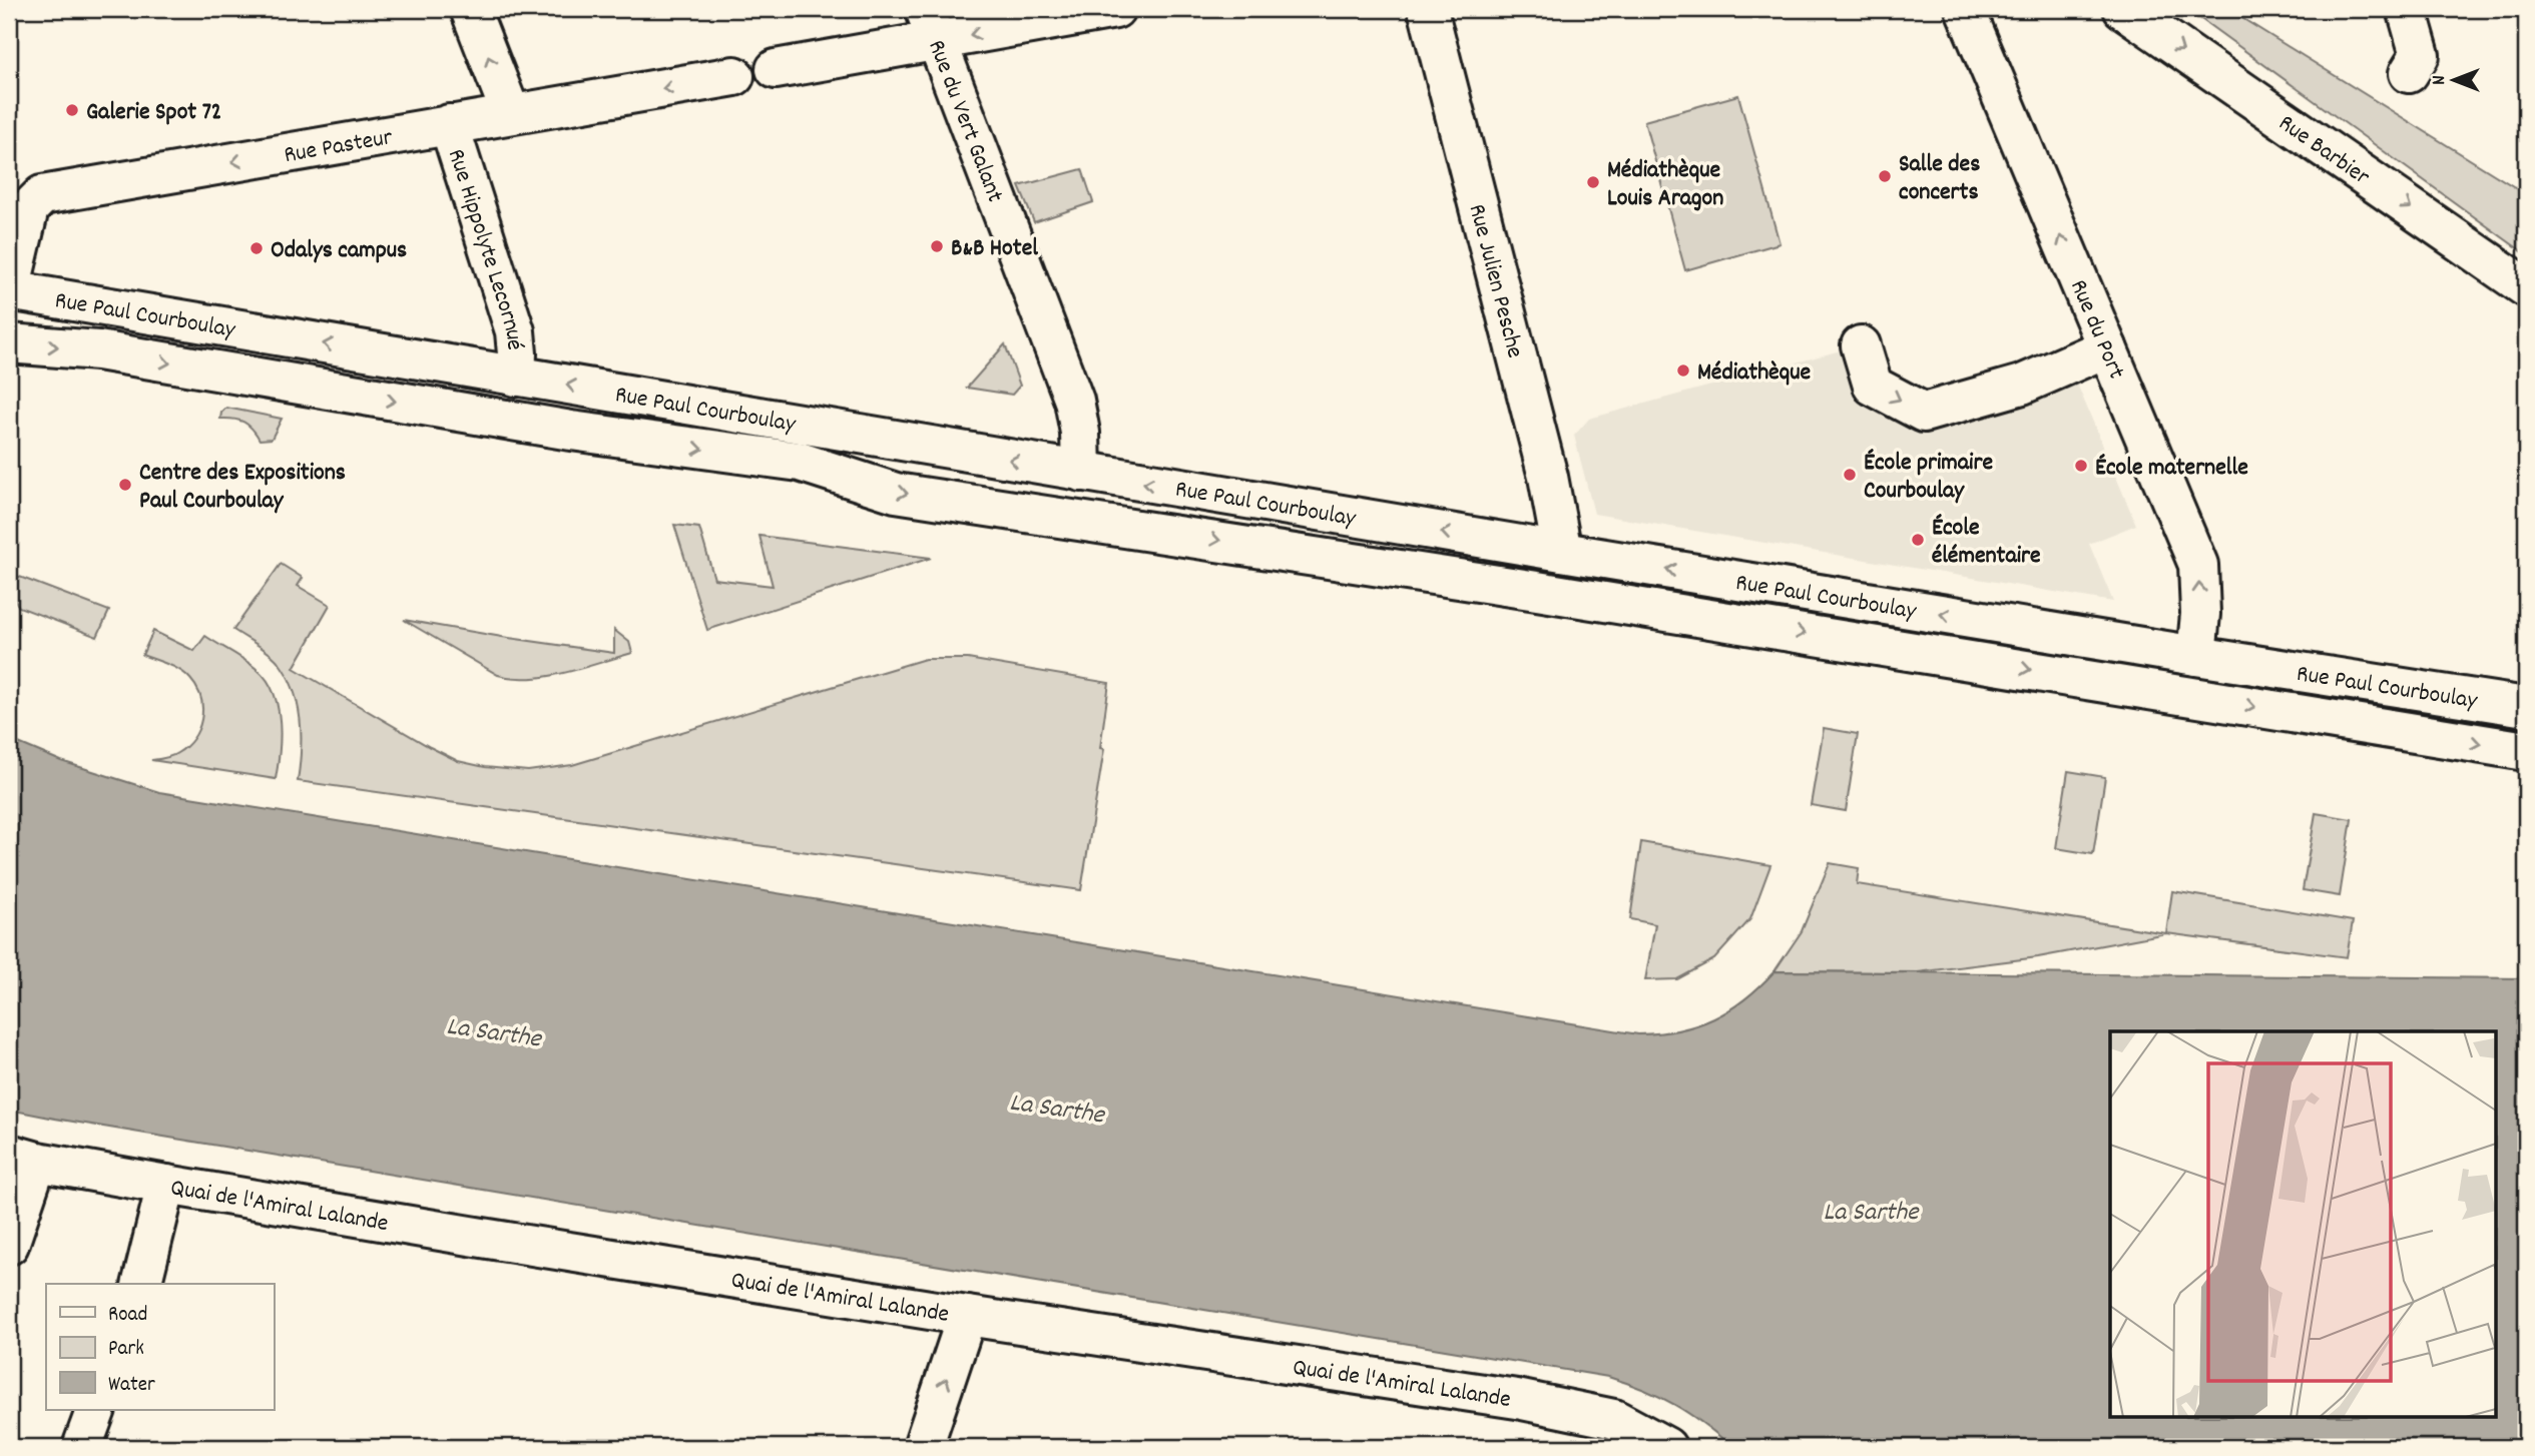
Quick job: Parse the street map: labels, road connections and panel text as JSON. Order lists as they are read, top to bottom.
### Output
{
  "streets": {
    "main road": [
      "Rue du Vert Galant",
      "Rue Pasteur",
      "Rue Barbier",
      "Rue Hippolyte Lecornué",
      "Rue Julien Pesche",
      "Rue Paul Courboulay",
      "Rue du Port",
      "Quai de l'Amiral Lalande"
    ]
  },
  "crossings": [
    ["Rue du Vert Galant", "Rue Paul Courboulay"],
    ["Rue Pasteur", "Rue Hippolyte Lecornué"],
    ["Rue Pasteur", "Rue Paul Courboulay"],
    ["Rue Hippolyte Lecornué", "Rue Paul Courboulay"],
    ["Rue Julien Pesche", "Rue Paul Courboulay"],
    ["Rue Paul Courboulay", "Rue du Port"]
  ],
  "one_way": ["Rue Pasteur", "Rue Barbier", "Rue du Port"],
  "water": ["La Sarthe"],
  "places": [
    "Galerie Spot 72",
    "Salle des concerts",
    "Médiathèque Louis Aragon",
    "B&B Hotel",
    "Odalys campus",
    "Médiathèque",
    "École maternelle",
    "École primaire Courboulay",
    "Centre des Expositions Paul Courboulay",
    "École élémentaire"
  ],
  "legend": ["Road", "Park", "Water"],
  "north": "left"
}
